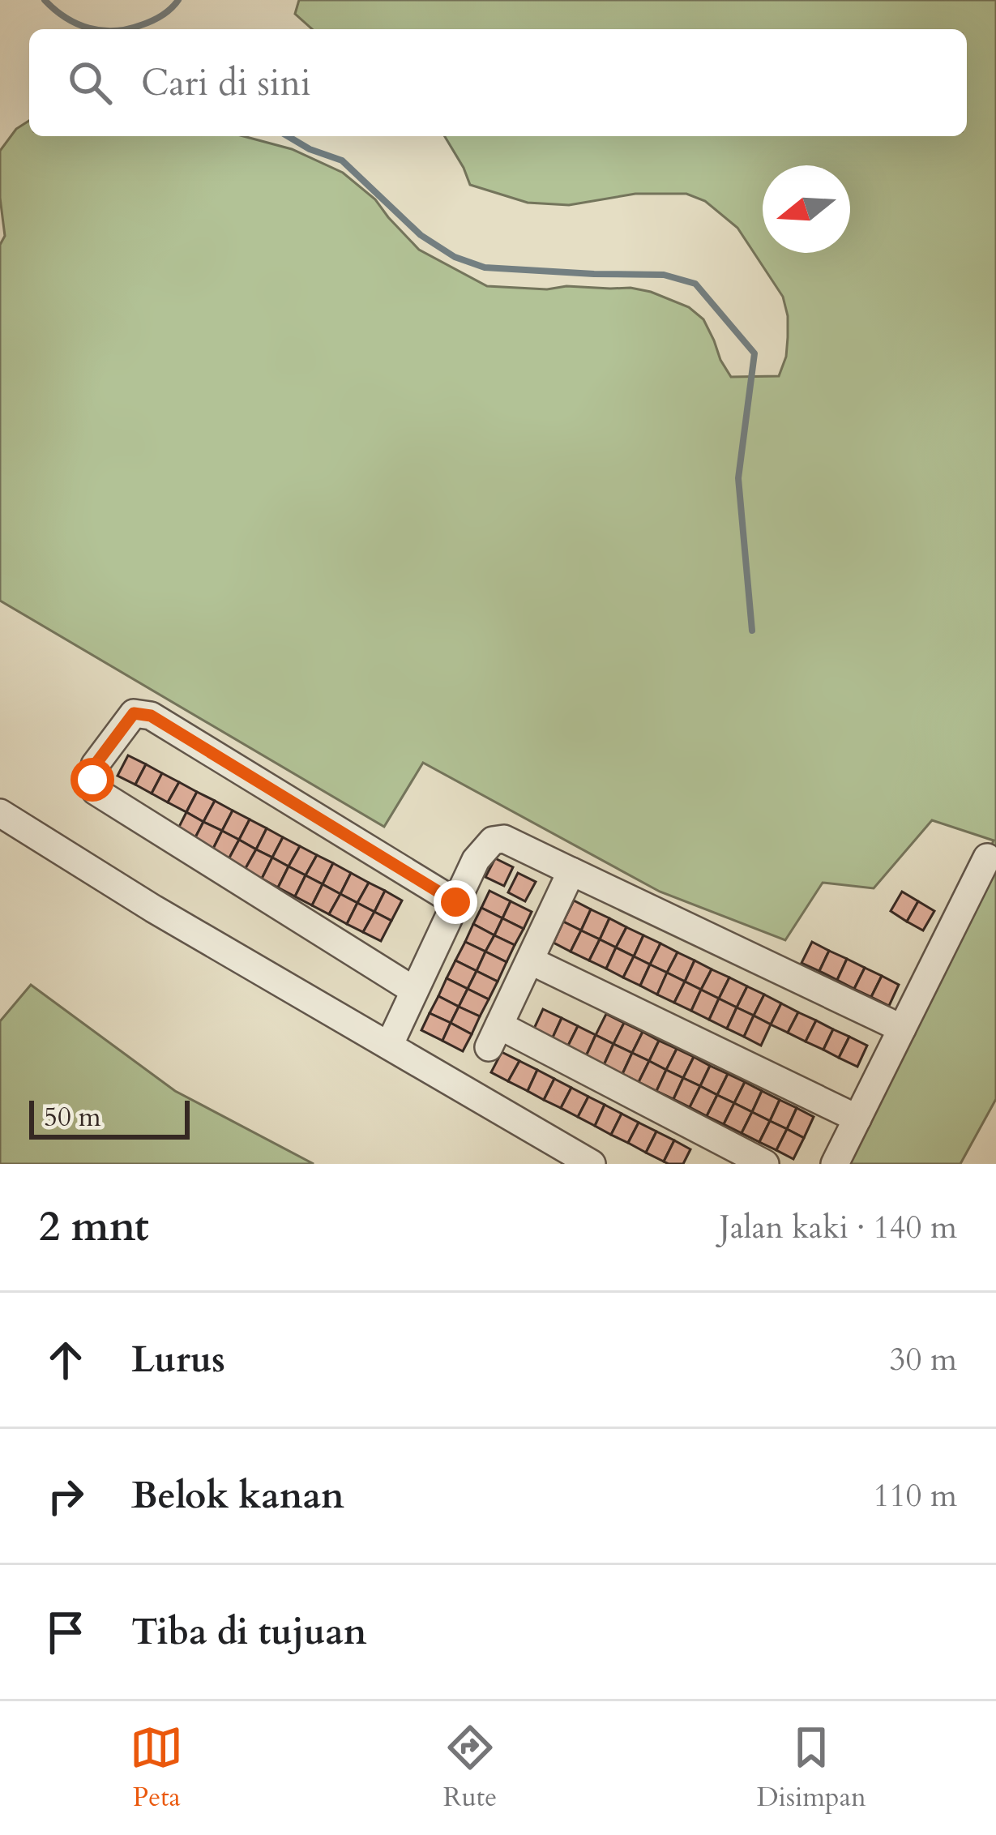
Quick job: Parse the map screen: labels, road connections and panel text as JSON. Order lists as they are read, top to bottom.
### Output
{
  "scale_bar": "50 m",
  "north": "left",
  "page": {
    "search": "Cari di sini",
    "scale": "50 m",
    "heading": ["2 mnt", "Jalan kaki · 140 m"],
    "list": [
      ["Lurus", "30 m"],
      ["Belok kanan", "110 m"],
      "Tiba di tujuan"
    ],
    "nav": ["Peta", "Rute", "Disimpan"]
  }
}
